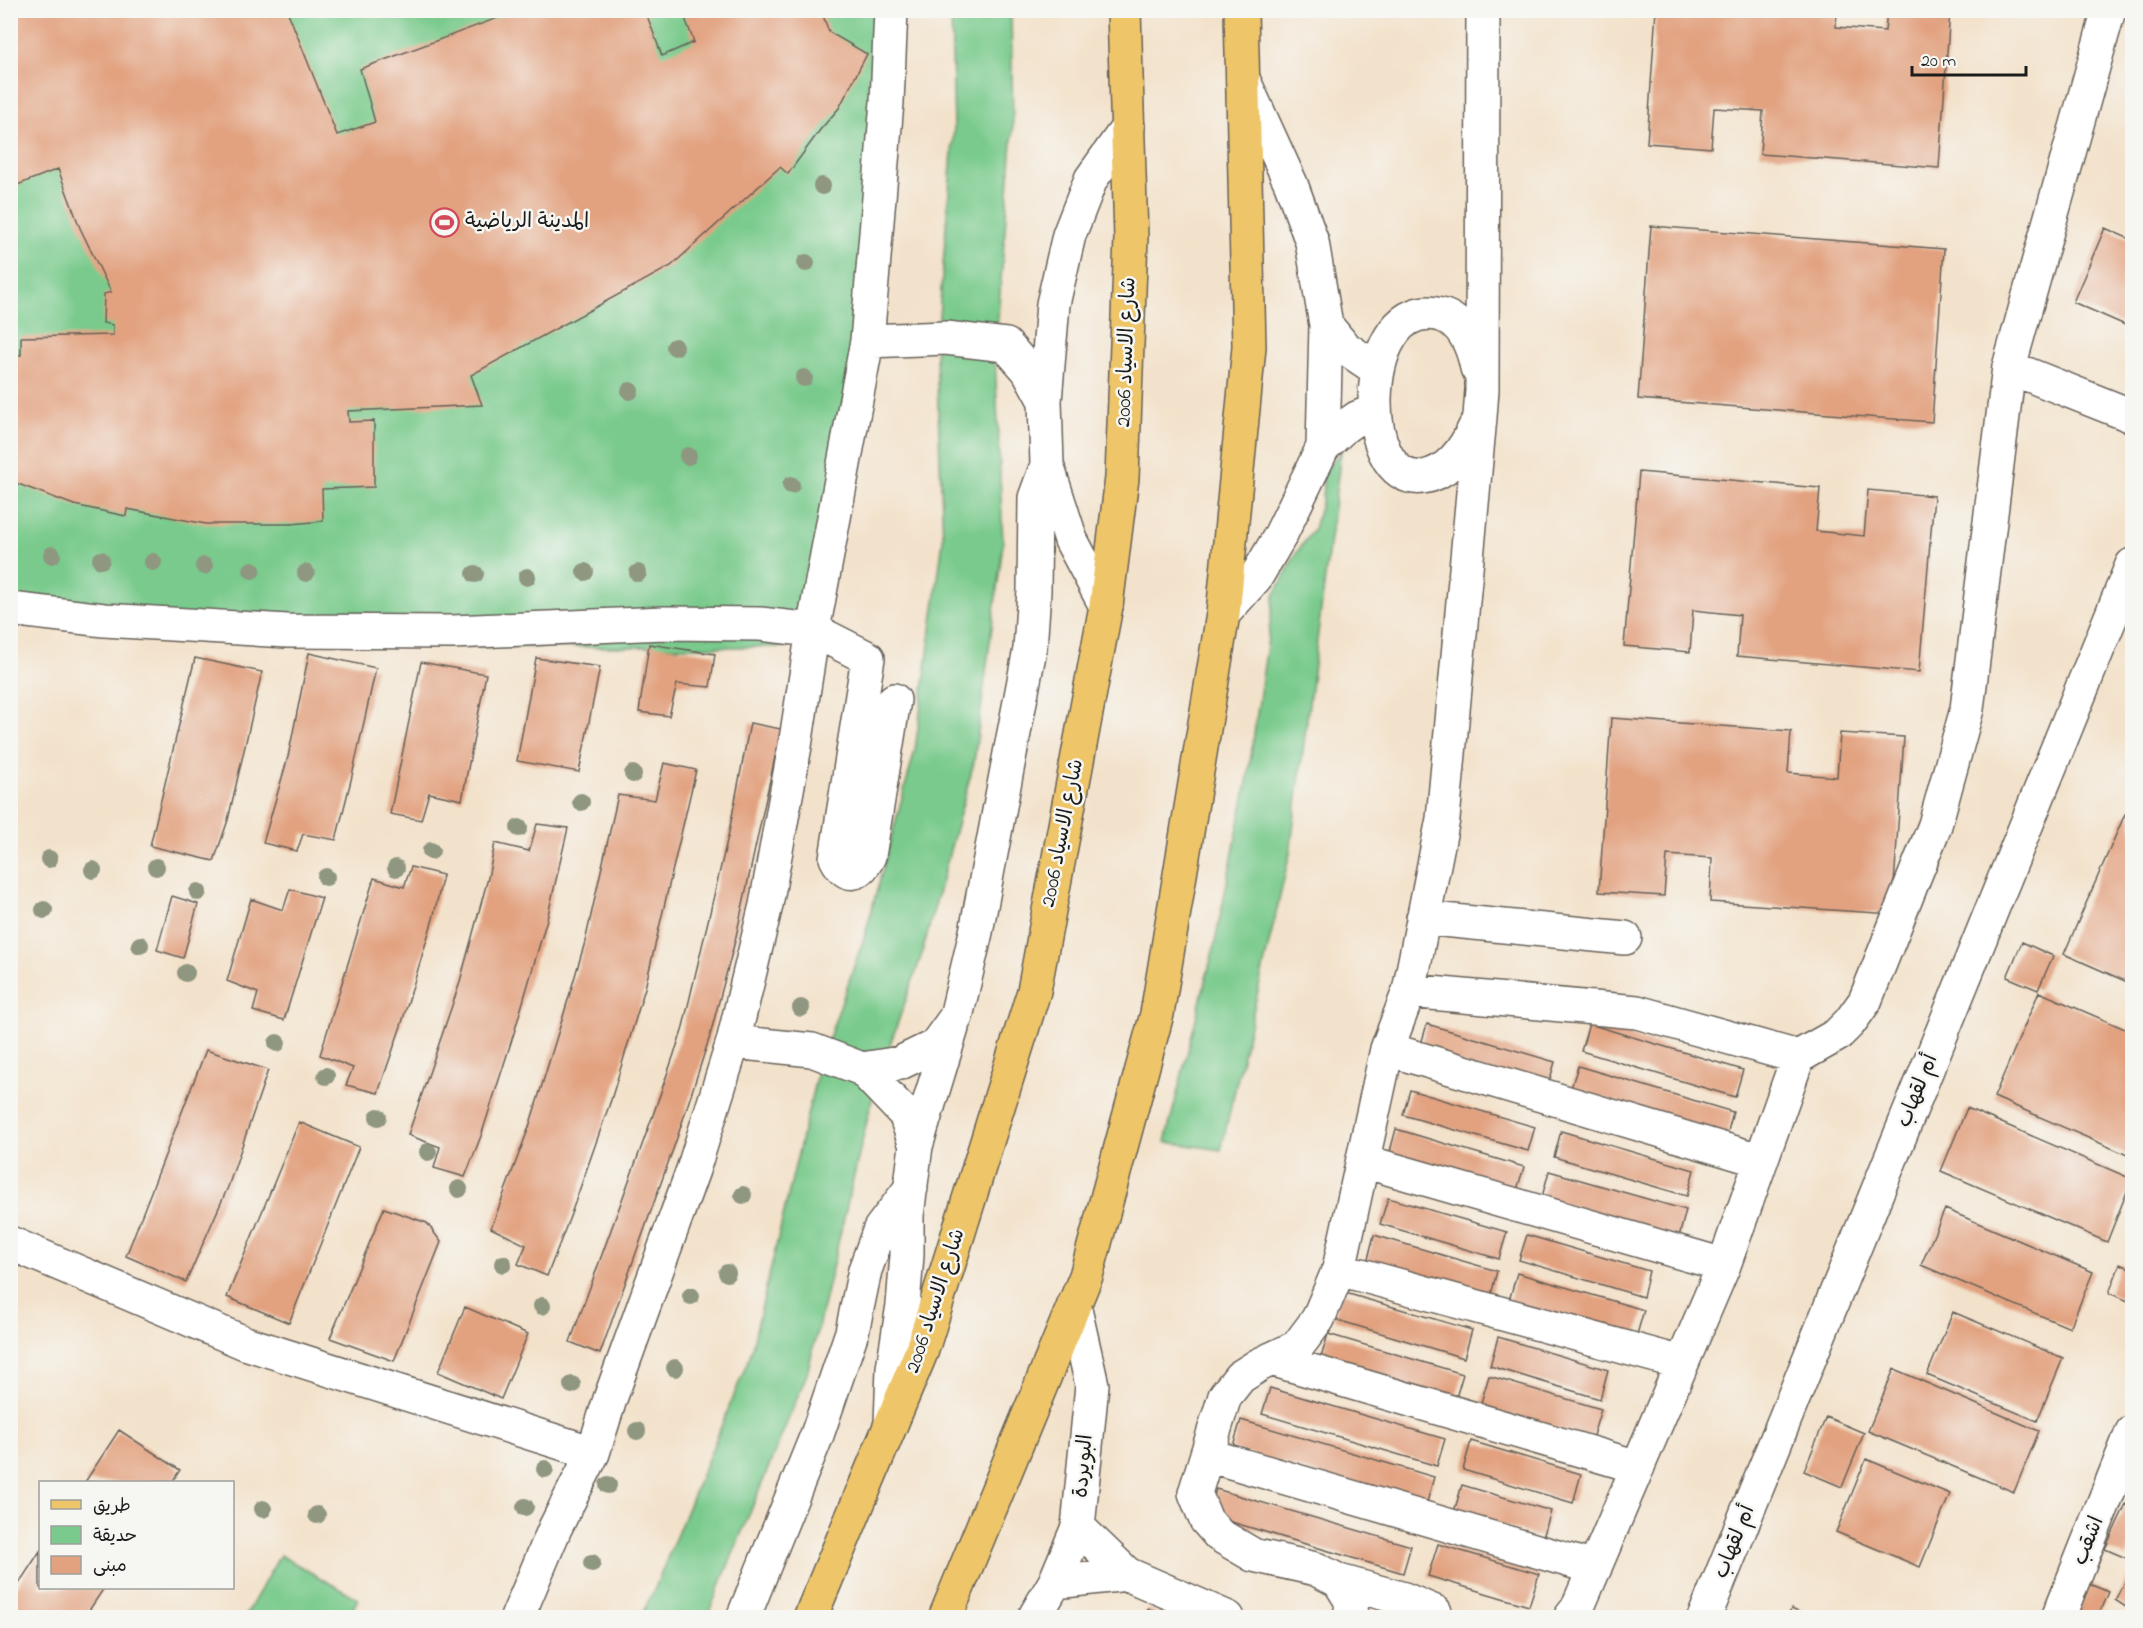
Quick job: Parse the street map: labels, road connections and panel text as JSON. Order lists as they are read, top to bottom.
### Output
{
  "streets": {
    "main road": ["شارع الاسياد 2006"],
    "street": ["أم لقهاب", "البويردة", "اشقب"]
  },
  "places": {
    "sports": ["المدينة الرياضية"]
  },
  "legend": ["طريق", "حديقة", "مبنى"],
  "scale_bar": "20 m"
}
